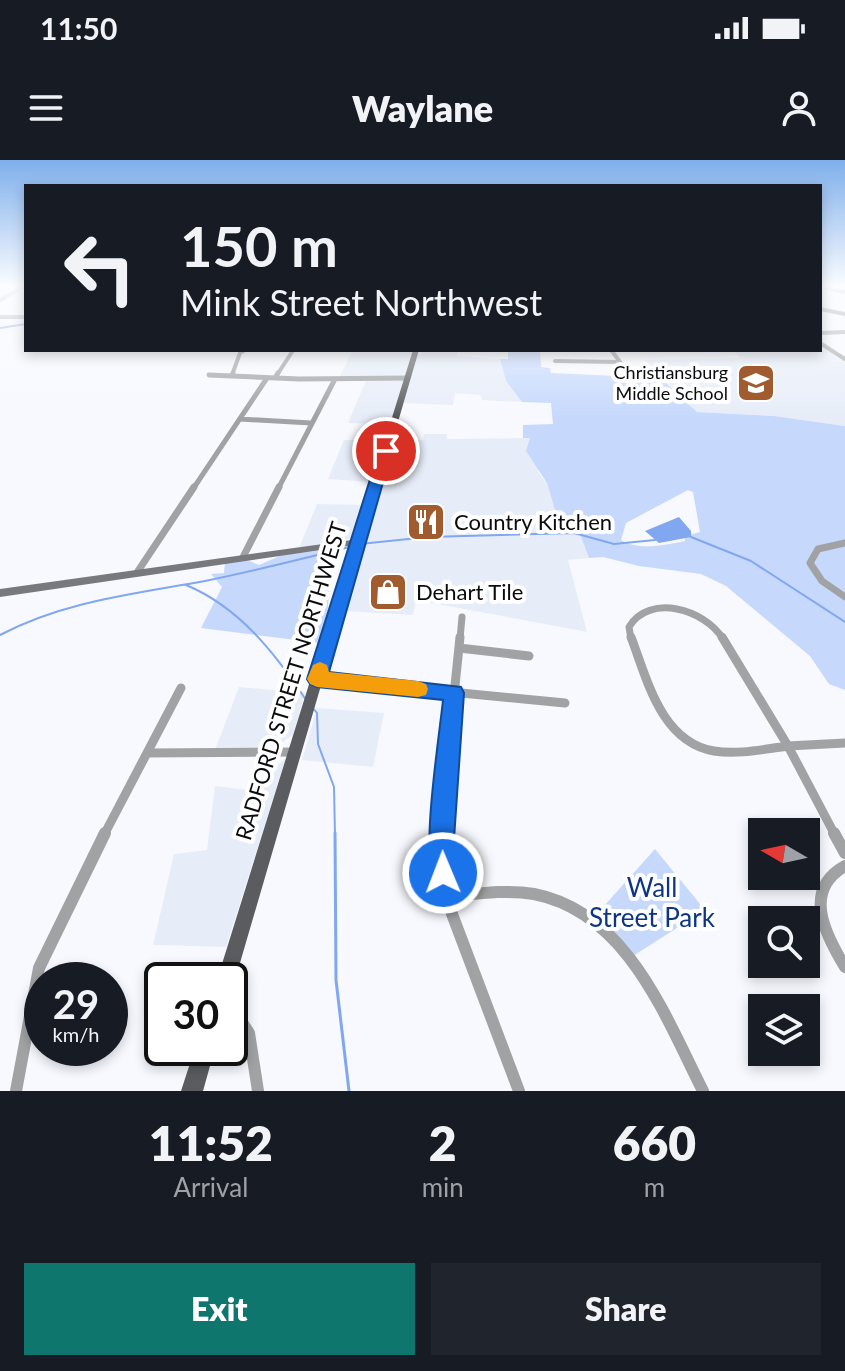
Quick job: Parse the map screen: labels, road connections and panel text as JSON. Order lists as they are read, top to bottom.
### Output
{
  "streets": {
    "main road": ["RADFORD STREET NORTHWEST"]
  },
  "parks": ["Wall Street Park"],
  "places": {
    "school or university": ["Christiansburg Middle School"],
    "restaurant": ["Country Kitchen"],
    "shop": ["Dehart Tile"]
  },
  "north": "left",
  "page": {
    "status": "11:50",
    "header": "Waylane",
    "turn": ["150 m", "Mink Street Northwest"],
    "speed": "29 km/h",
    "limit": "30",
    "eta": [
      "11:52",
      "Arrival",
      "2",
      "min",
      "660",
      "m"
    ],
    "buttons": ["Exit", "Share"]
  }
}
